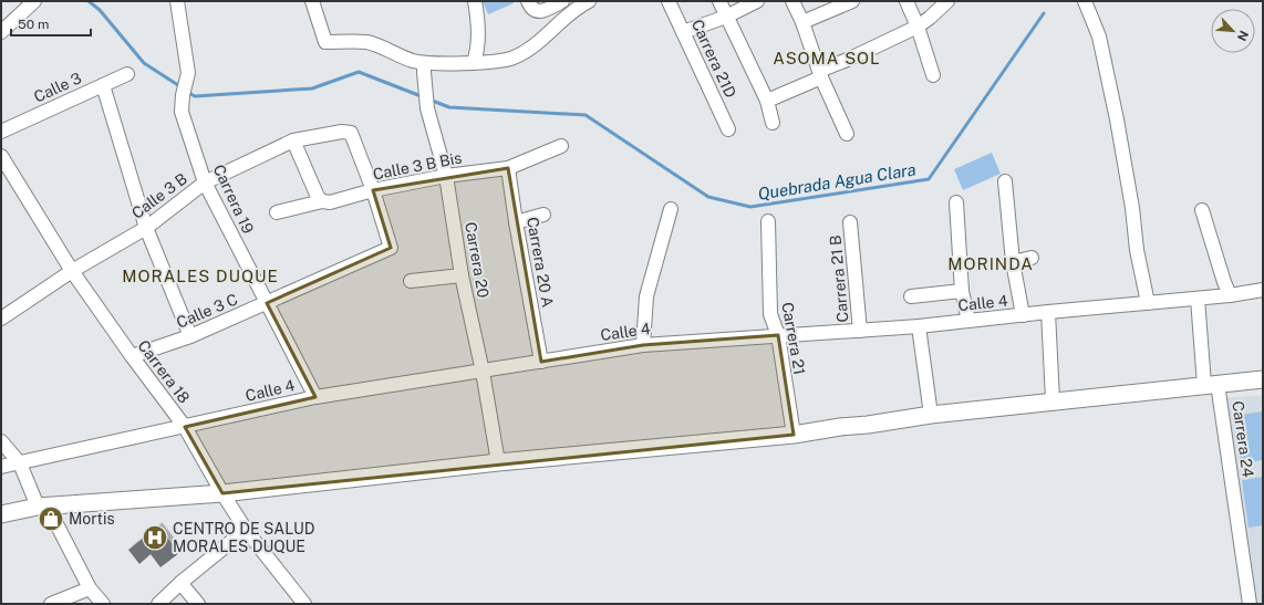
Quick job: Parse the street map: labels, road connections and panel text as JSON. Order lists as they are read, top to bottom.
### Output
{
  "streets": {
    "street": [
      "Carrera 21D",
      "Calle 3",
      "Calle 3 B Bis",
      "Calle 3 B",
      "Carrera 19",
      "Carrera 20",
      "Carrera 20 A",
      "Carrera 21 B",
      "Calle 4",
      "Calle 3 C",
      "Carrera 21",
      "Carrera 18",
      "Carrera 24"
    ]
  },
  "crossings": [
    ["Calle 3 B Bis", "Calle 3 B"],
    ["Calle 3 B Bis", "Carrera 20"],
    ["Calle 3 B Bis", "Carrera 20 A"],
    ["Calle 3 B Bis", "Calle 3 C"],
    ["Calle 3 B", "Carrera 19"],
    ["Calle 3 B", "Calle 3 C"],
    ["Calle 3 B", "Carrera 18"],
    ["Carrera 19", "Calle 4"],
    ["Carrera 19", "Calle 3 C"],
    ["Carrera 20", "Calle 4"],
    ["Carrera 20 A", "Calle 4"],
    ["Carrera 21 B", "Calle 4"],
    ["Calle 4", "Carrera 21"],
    ["Calle 4", "Carrera 18"],
    ["Calle 4", "Carrera 24"],
    ["Calle 3 C", "Carrera 18"]
  ],
  "districts": ["ASOMA SOL", "MORINDA", "MORALES DUQUE"],
  "water": ["Quebrada Agua Clara"],
  "places": {
    "shop": ["Mortis"],
    "hospital": ["CENTRO DE SALUD MORALES DUQUE"]
  },
  "scale_bar": "50 m",
  "north": "bottom right"
}
